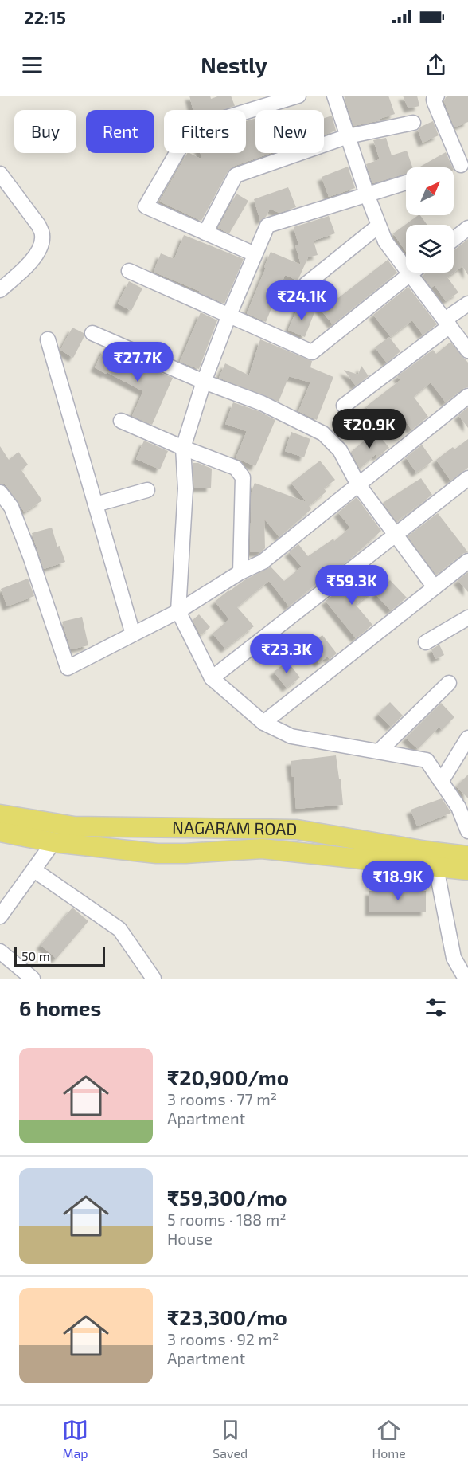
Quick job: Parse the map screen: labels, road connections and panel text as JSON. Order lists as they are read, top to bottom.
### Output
{
  "streets": {
    "main road": ["NAGARAM ROAD"]
  },
  "scale_bar": "50 m",
  "north": "top right",
  "page": {
    "status": "22:15",
    "header": "Nestly",
    "chip": [
      "Buy",
      "Rent",
      "Filters",
      "New"
    ],
    "price": [
      "₹24.1K",
      "₹27.7K",
      "₹20.9K",
      "₹59.3K",
      "₹23.3K",
      "₹18.9K"
    ],
    "scale": "50 m",
    "heading": "6 homes",
    "list": [
      {
        "name": "₹20,900/mo",
        "note": "3 rooms · 77 m² · Apartment"
      },
      {
        "name": "₹59,300/mo",
        "note": "5 rooms · 188 m² · House"
      },
      {
        "name": "₹23,300/mo",
        "note": "3 rooms · 92 m² · Apartment"
      }
    ],
    "tabs": ["Map", "Saved", "Home"]
  }
}
